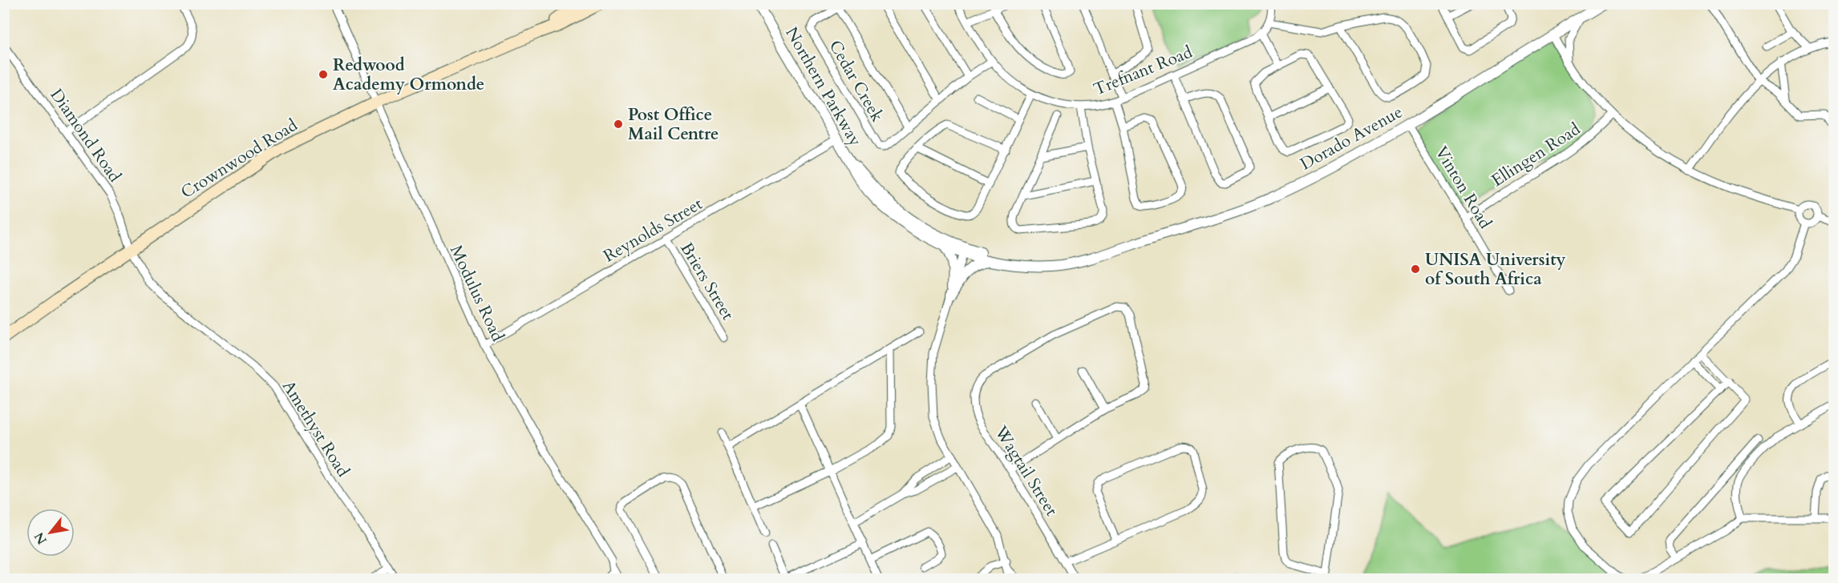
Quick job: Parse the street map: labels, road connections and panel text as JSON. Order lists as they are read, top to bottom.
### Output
{
  "streets": {
    "main road": ["Crownwood Road"],
    "street": [
      "Trefnant Road",
      "Cedar Creek",
      "Northern Parkway",
      "Diamond Road",
      "Dorado Avenue",
      "Ellingen Road",
      "Vinton Road",
      "Reynolds Street",
      "Briers Street",
      "Modulus Road",
      "Amethyst Road",
      "Wagtail Street"
    ]
  },
  "crossings": [
    ["Trefnant Road", "Cedar Creek"],
    ["Northern Parkway", "Dorado Avenue"],
    ["Northern Parkway", "Reynolds Street"],
    ["Diamond Road", "Crownwood Road"],
    ["Diamond Road", "Amethyst Road"],
    ["Dorado Avenue", "Vinton Road"],
    ["Ellingen Road", "Vinton Road"],
    ["Crownwood Road", "Modulus Road"],
    ["Crownwood Road", "Amethyst Road"],
    ["Reynolds Street", "Briers Street"],
    ["Reynolds Street", "Modulus Road"]
  ],
  "places": ["Redwood Academy Ormonde", "Post Office Mail Centre", "UNISA University of South Africa"],
  "north": "bottom left"
}
